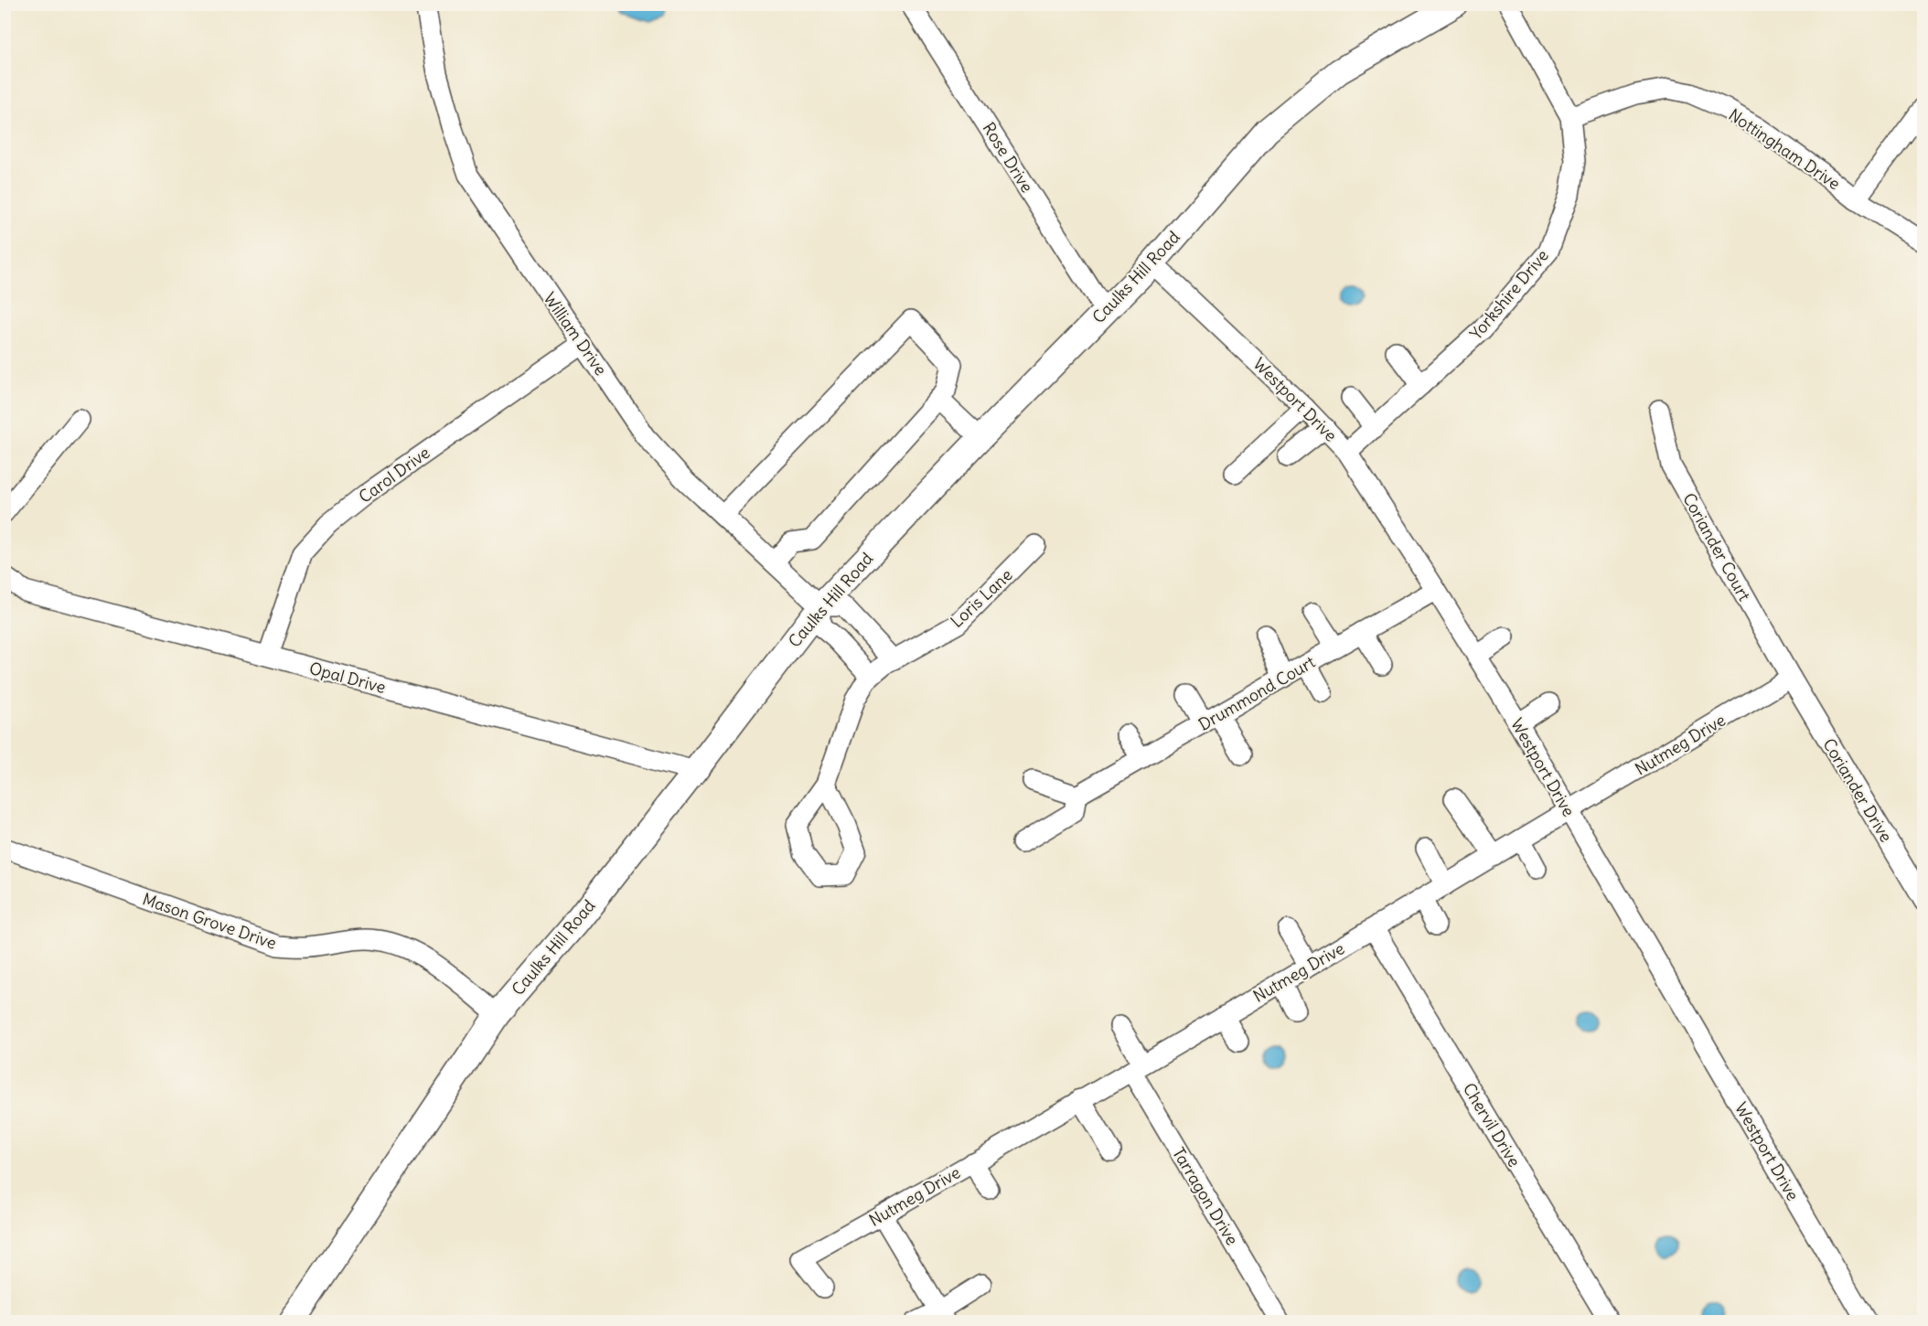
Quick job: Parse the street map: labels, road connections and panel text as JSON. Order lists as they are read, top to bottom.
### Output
{
  "streets": {
    "main road": ["Caulks Hill Road"],
    "street": [
      "Nottingham Drive",
      "Rose Drive",
      "Yorkshire Drive",
      "William Drive",
      "Westport Drive",
      "Carol Drive",
      "Coriander Court",
      "Loris Lane",
      "Opal Drive",
      "Drummond Court",
      "Nutmeg Drive",
      "Coriander Drive",
      "Mason Grove Drive",
      "Chervil Drive",
      "Tarragon Drive"
    ]
  },
  "crossings": [
    ["Nottingham Drive", "Yorkshire Drive"],
    ["Rose Drive", "Caulks Hill Road"],
    ["Caulks Hill Road", "William Drive"],
    ["Caulks Hill Road", "Westport Drive"],
    ["Caulks Hill Road", "Opal Drive"],
    ["Caulks Hill Road", "Mason Grove Drive"],
    ["Yorkshire Drive", "Westport Drive"],
    ["William Drive", "Carol Drive"],
    ["Westport Drive", "Drummond Court"],
    ["Westport Drive", "Nutmeg Drive"],
    ["Carol Drive", "Opal Drive"],
    ["Coriander Court", "Nutmeg Drive"],
    ["Coriander Court", "Coriander Drive"],
    ["Nutmeg Drive", "Coriander Drive"],
    ["Nutmeg Drive", "Chervil Drive"],
    ["Nutmeg Drive", "Tarragon Drive"]
  ]
}
